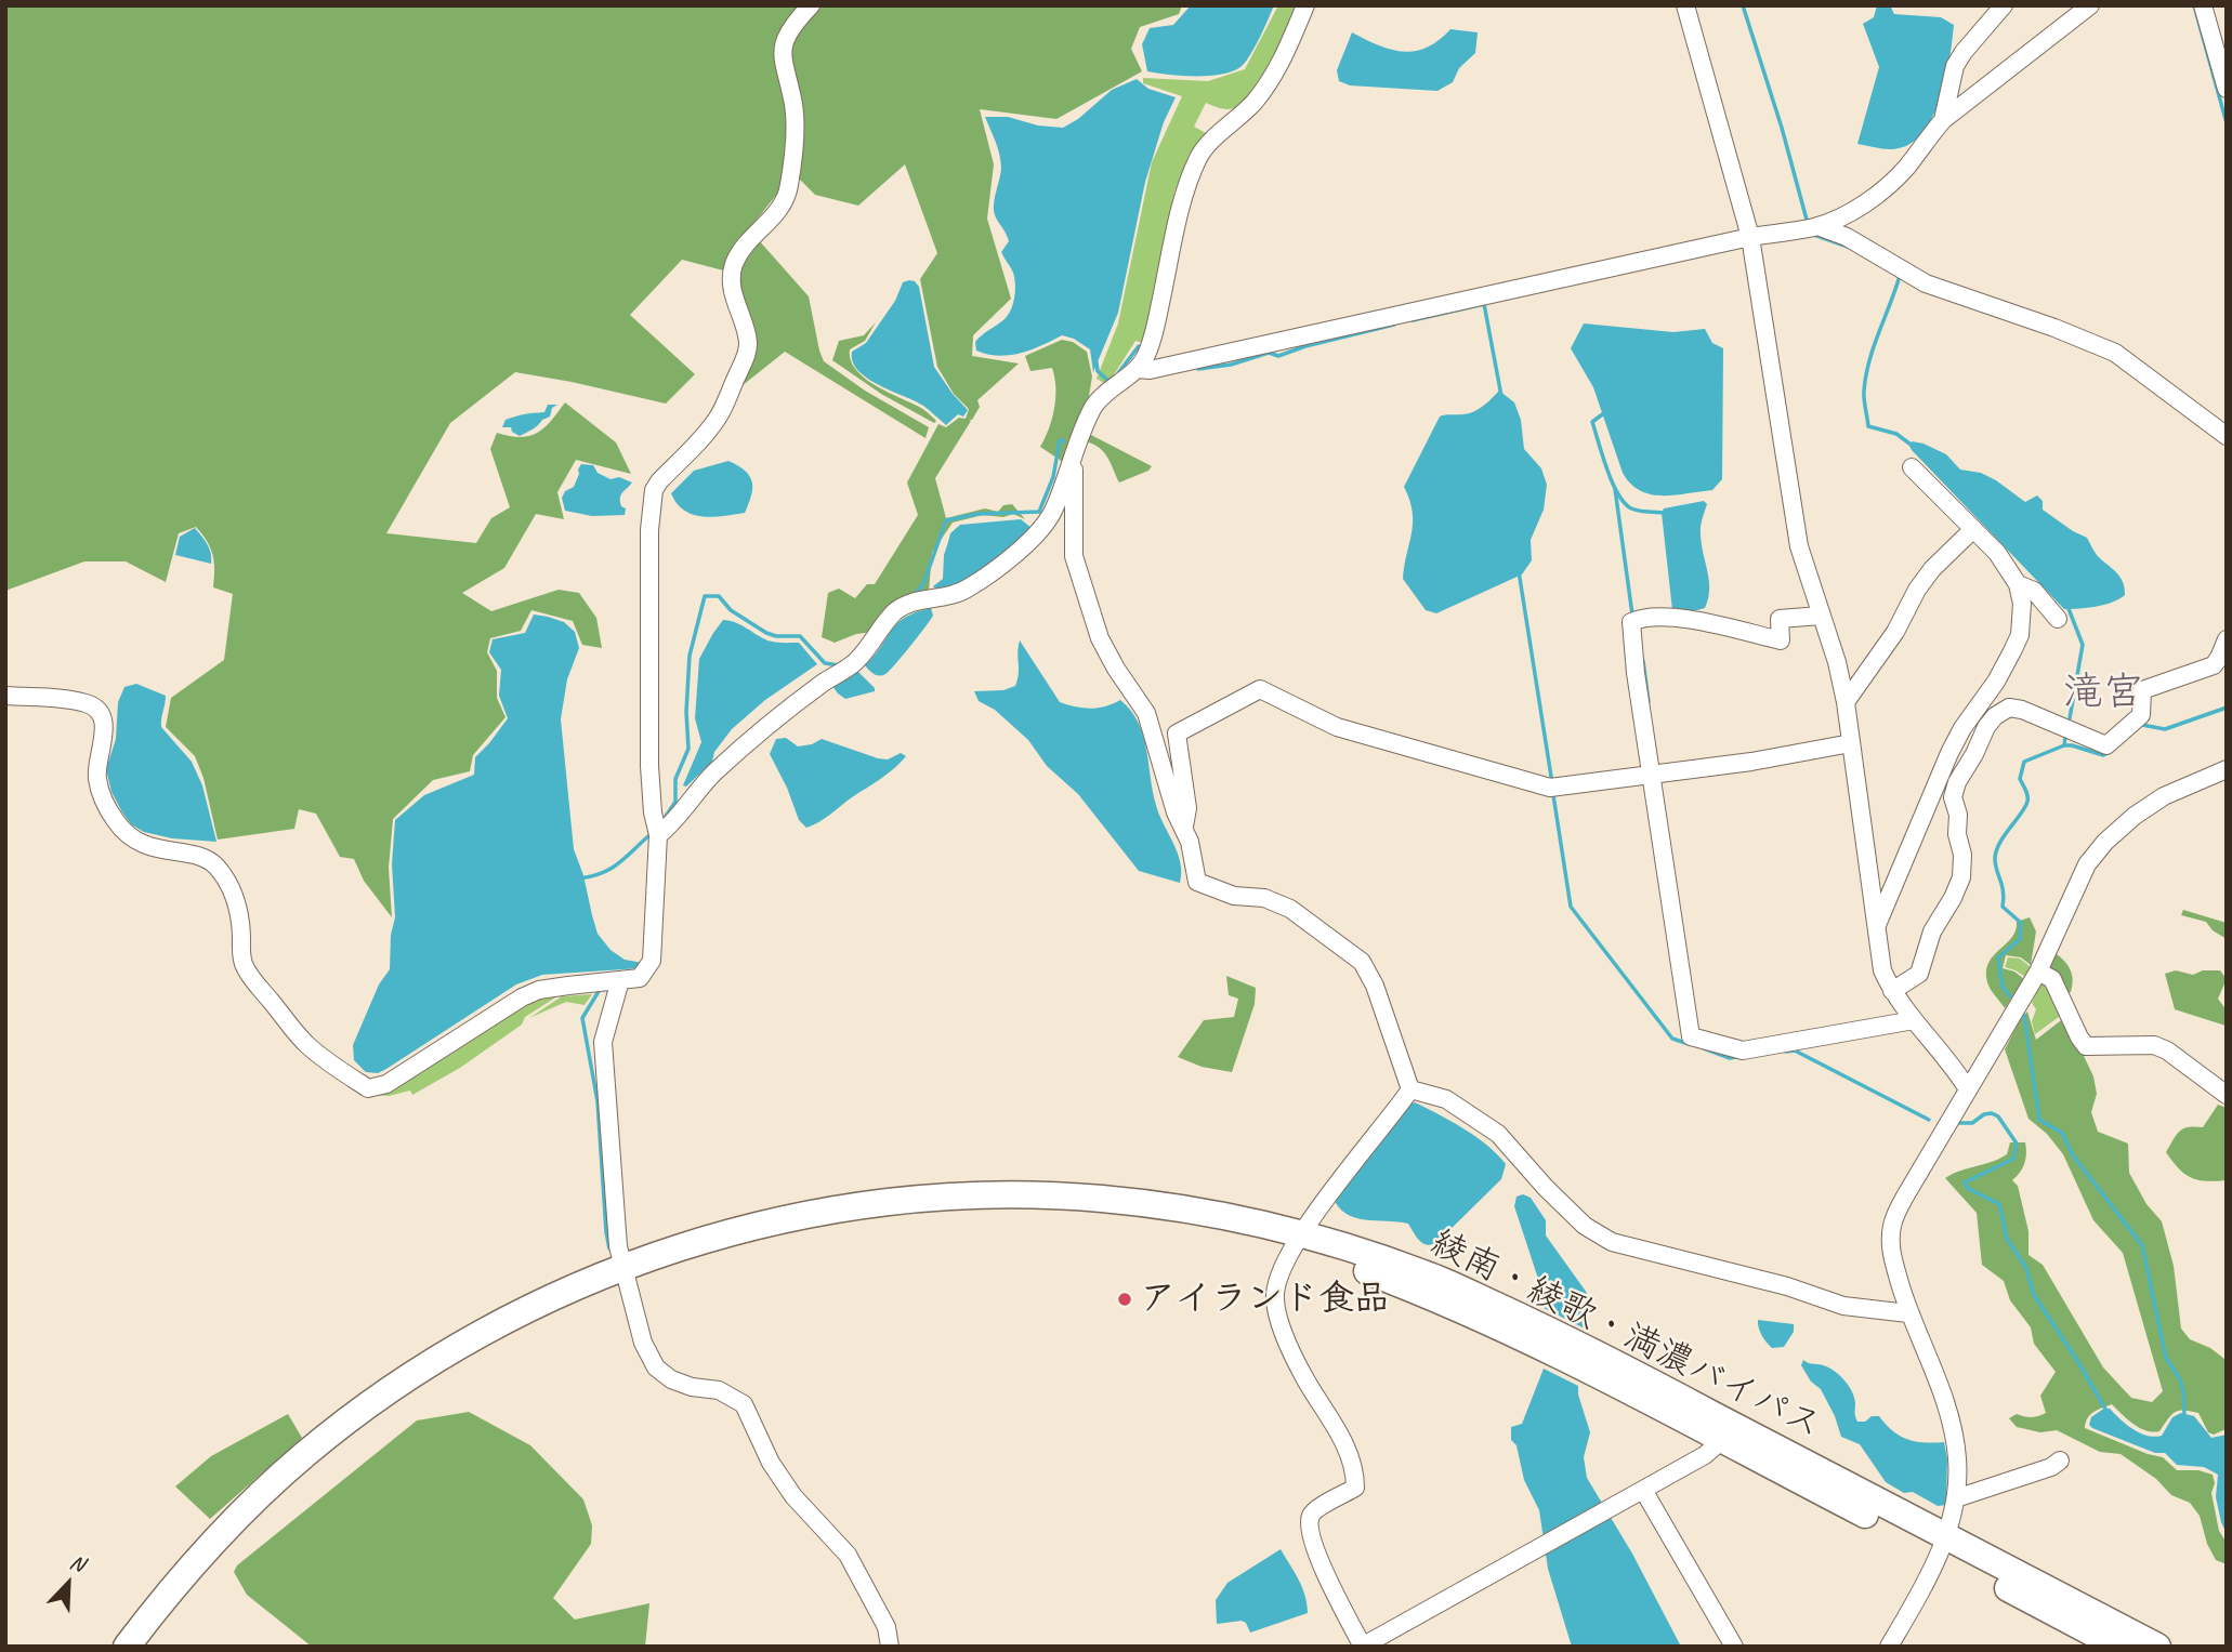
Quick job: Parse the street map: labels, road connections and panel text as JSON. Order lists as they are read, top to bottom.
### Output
{
  "streets": {
    "highway": ["綾南・綾歌・満濃バイパス"]
  },
  "districts": ["滝宮"],
  "places": ["アイランド食品"],
  "north": "top right"
}
